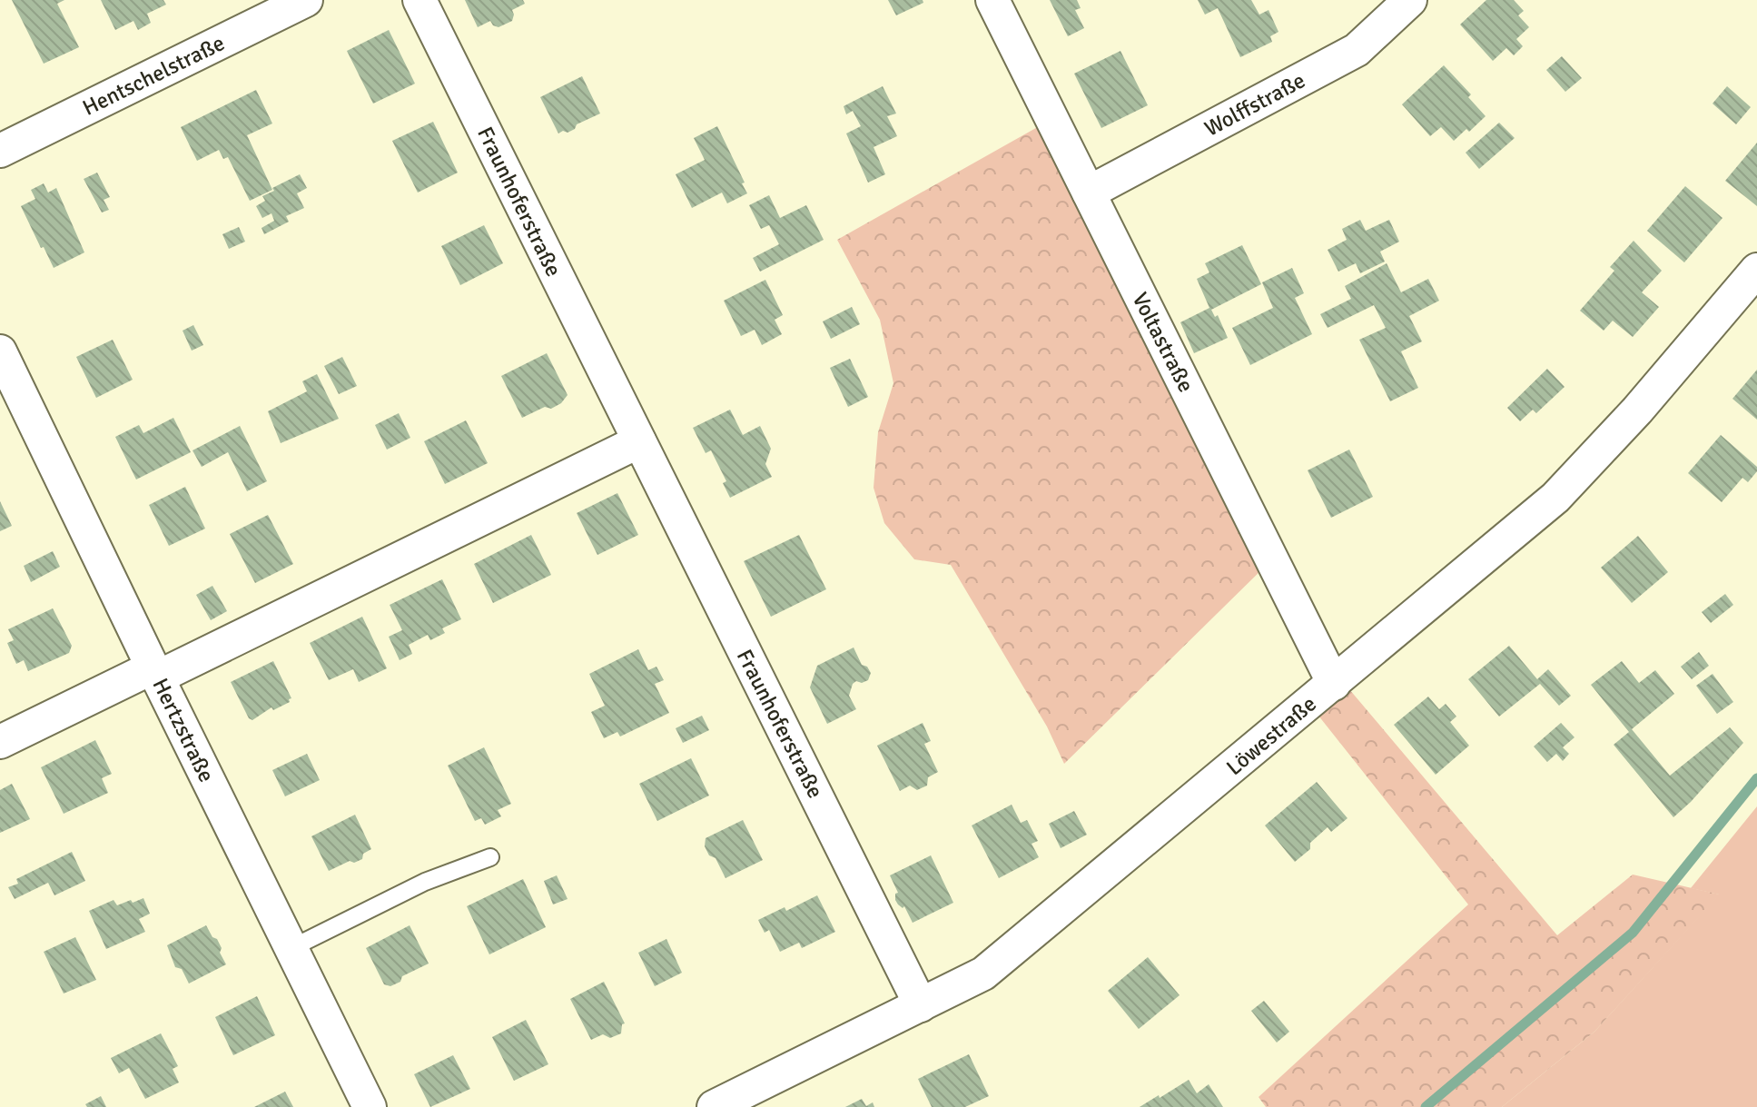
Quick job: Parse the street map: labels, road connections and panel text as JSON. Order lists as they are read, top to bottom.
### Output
{
  "streets": {
    "street": [
      "Hentschelstraße",
      "Wolffstraße",
      "Fraunhoferstraße",
      "Voltastraße",
      "Hertzstraße",
      "Löwestraße"
    ]
  },
  "crossings": [
    ["Wolffstraße", "Voltastraße"],
    ["Fraunhoferstraße", "Löwestraße"],
    ["Voltastraße", "Löwestraße"]
  ]
}
